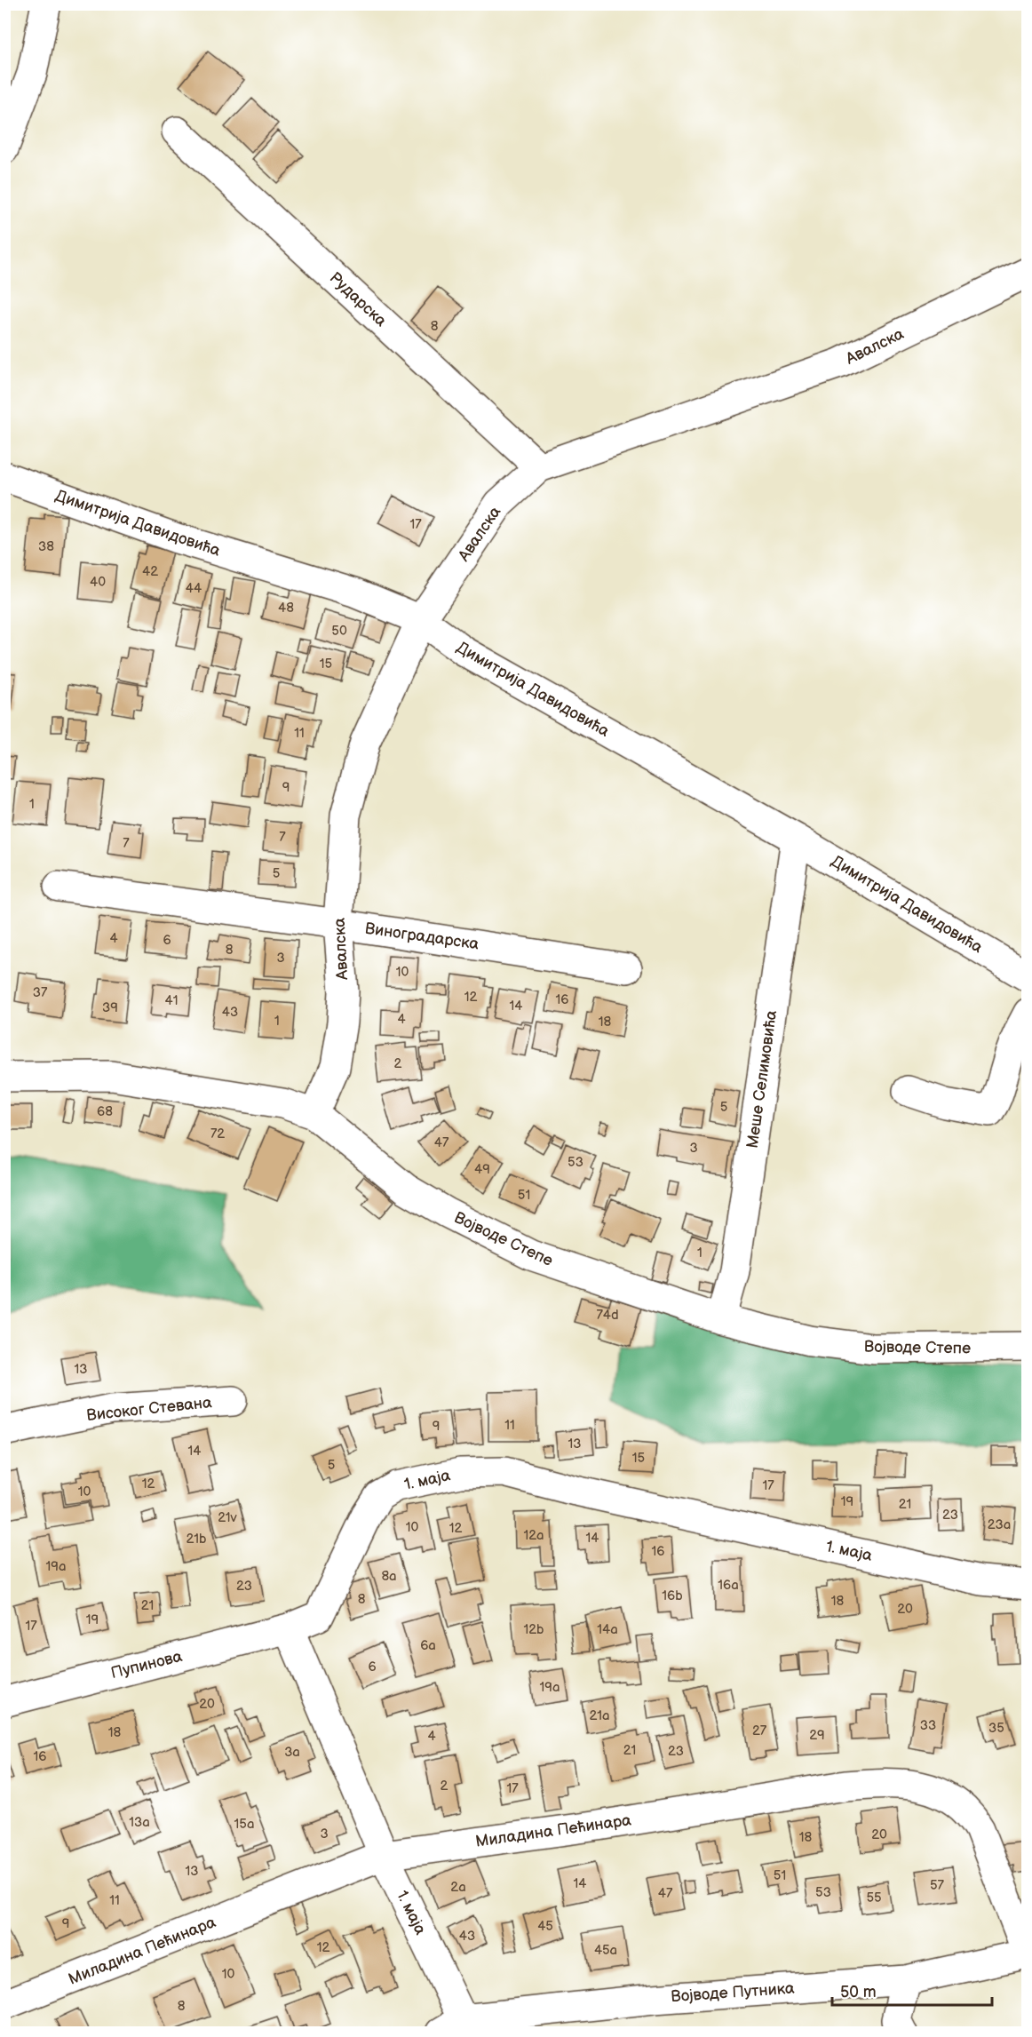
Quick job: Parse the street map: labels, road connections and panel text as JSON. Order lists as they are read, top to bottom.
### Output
{
  "streets": {
    "street": [
      "Рударска",
      "Авалска",
      "Димитрија Давидовића",
      "Виноградарска",
      "Меше Селимовића",
      "Војводе Степе",
      "Високог Стевана",
      "1. маја",
      "Пупинова",
      "Миладина Пећинара",
      "Војводе Путника"
    ]
  },
  "crossings": [
    ["Рударска", "Авалска"],
    ["Авалска", "Димитрија Давидовића"],
    ["Авалска", "Виноградарска"],
    ["Авалска", "Војводе Степе"],
    ["Димитрија Давидовића", "Меше Селимовића"],
    ["Меше Селимовића", "Војводе Степе"],
    ["1. маја", "Пупинова"],
    ["1. маја", "Миладина Пећинара"],
    ["1. маја", "Војводе Путника"],
    ["Миладина Пећинара", "Војводе Путника"]
  ],
  "house_numbers": [
    "8",
    "17",
    "38",
    "42",
    "40",
    "44",
    "48",
    "50",
    "15",
    "11",
    "9",
    "1",
    "7",
    "7",
    "5",
    "4",
    "6",
    "8",
    "3",
    "10",
    "37",
    "12",
    "16",
    "41",
    "14",
    "39",
    "43",
    "4",
    "1",
    "18",
    "2",
    "5",
    "68",
    "72",
    "47",
    "3",
    "53",
    "49",
    "51",
    "1",
    "74d",
    "13",
    "11",
    "9",
    "13",
    "14",
    "15",
    "5",
    "12",
    "17",
    "10",
    "19",
    "21",
    "23",
    "21v",
    "23a",
    "10",
    "12",
    "12a",
    "14",
    "21b",
    "16",
    "19a",
    "8a",
    "16a",
    "23",
    "16b",
    "8",
    "18",
    "21",
    "20",
    "19",
    "17",
    "12b",
    "14a",
    "6a",
    "6",
    "19a",
    "20",
    "21a",
    "33",
    "35",
    "27",
    "18",
    "29",
    "4",
    "21",
    "23",
    "3a",
    "16",
    "2",
    "17",
    "13a",
    "15a",
    "3",
    "20",
    "18",
    "13",
    "51",
    "14",
    "57",
    "2a",
    "53",
    "47",
    "55",
    "11",
    "9",
    "45",
    "43",
    "12",
    "45a",
    "10",
    "8"
  ],
  "scale_bar": "50 m"
}
